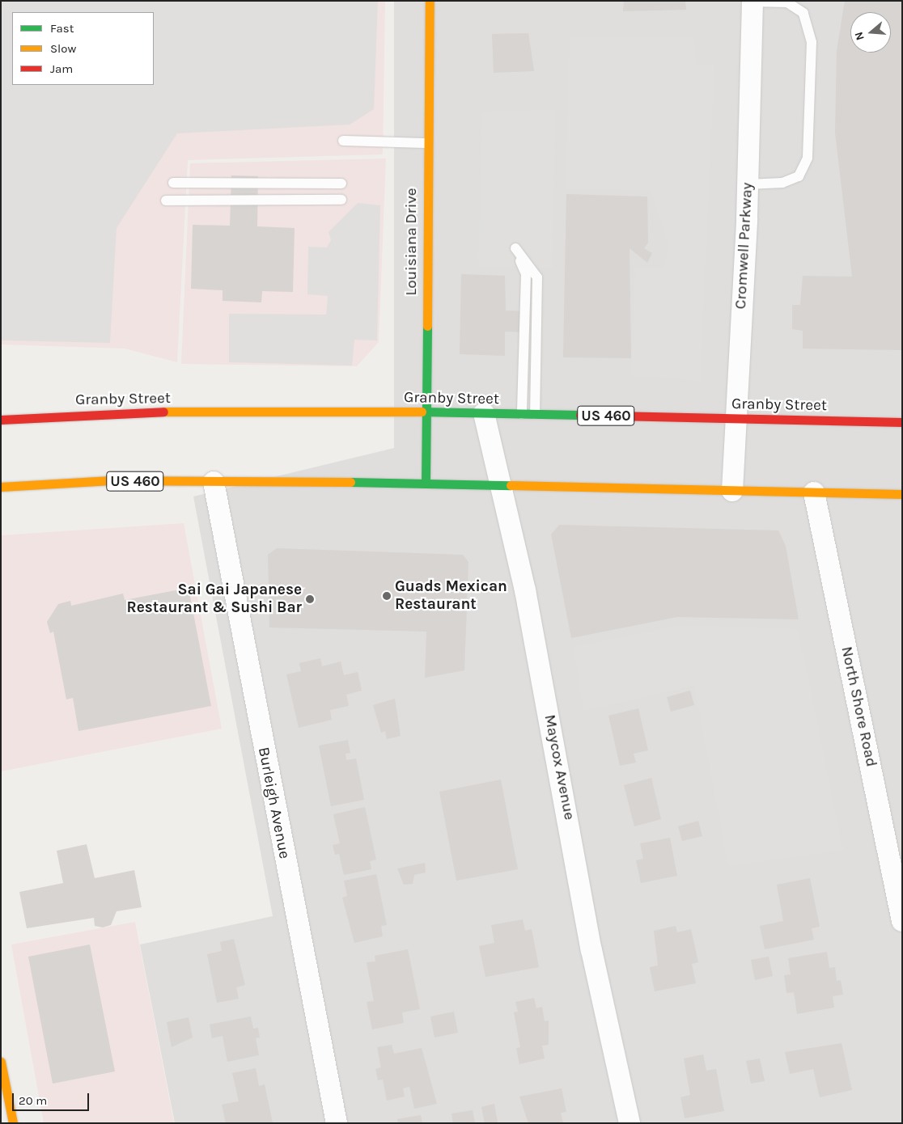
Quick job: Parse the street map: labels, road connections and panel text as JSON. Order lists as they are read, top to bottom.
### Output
{
  "streets": {
    "main road": ["Louisiana Drive", "Granby Street", "US 460"],
    "street": [
      "Cromwell Parkway",
      "North Shore Road",
      "Maycox Avenue",
      "Burleigh Avenue"
    ]
  },
  "crossings": [
    ["Louisiana Drive", "Granby Street"],
    ["Louisiana Drive", "US 460"],
    ["Cromwell Parkway", "Granby Street"],
    ["Cromwell Parkway", "US 460"],
    ["Granby Street", "Maycox Avenue"],
    ["US 460", "North Shore Road"],
    ["US 460", "Maycox Avenue"],
    ["US 460", "Burleigh Avenue"]
  ],
  "places": ["Guads Mexican Restaurant", "Sai Gai Japanese Restaurant & Sushi Bar"],
  "legend": ["Fast", "Slow", "Jam"],
  "scale_bar": "20 m",
  "north": "left"
}
